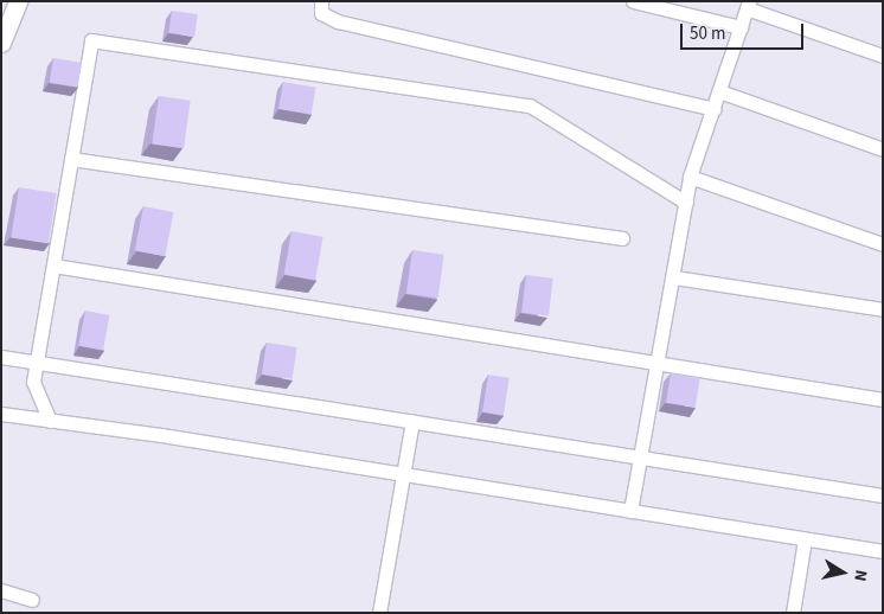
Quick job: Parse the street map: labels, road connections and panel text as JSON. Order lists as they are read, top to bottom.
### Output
{
  "scale_bar": "50 m",
  "north": "right"
}
